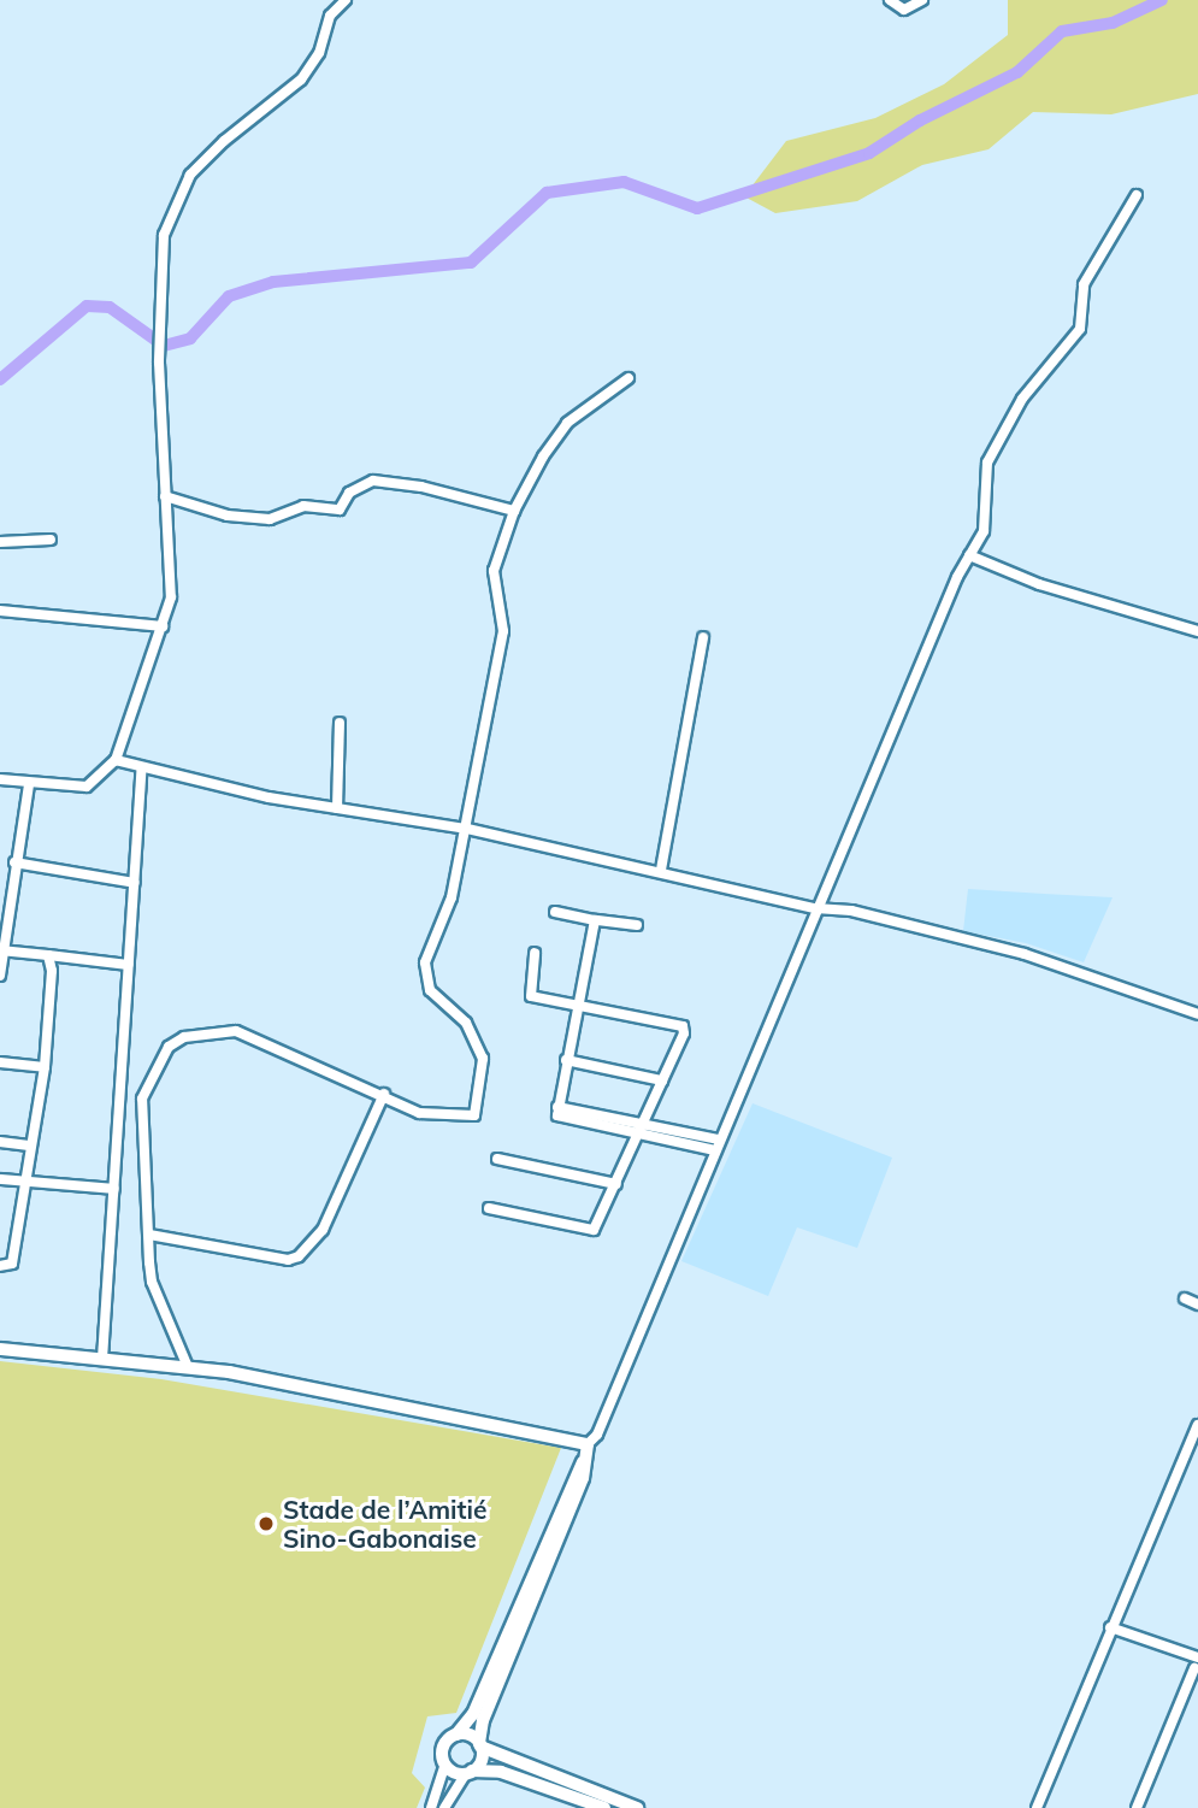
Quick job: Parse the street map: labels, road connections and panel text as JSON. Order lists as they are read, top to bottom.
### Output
{
  "places": ["Stade de l’Amitié Sino-Gabonaise"]
}
